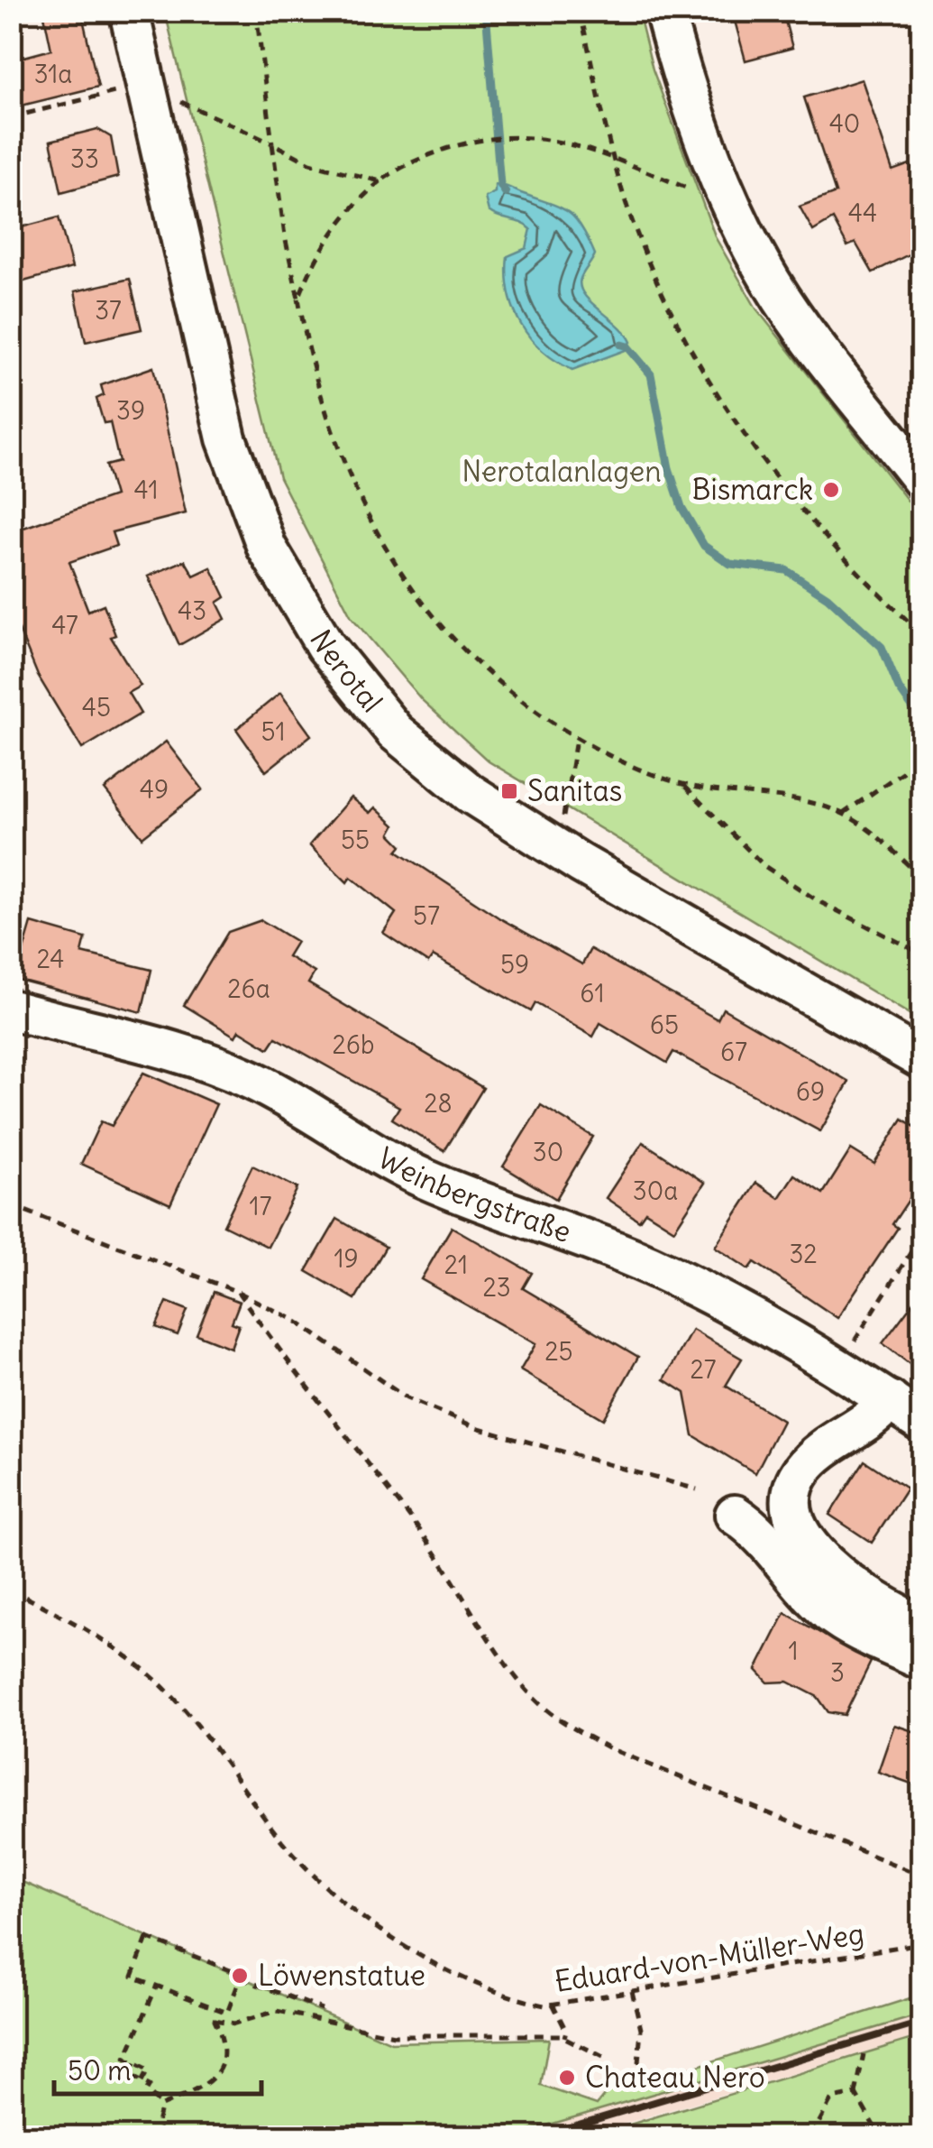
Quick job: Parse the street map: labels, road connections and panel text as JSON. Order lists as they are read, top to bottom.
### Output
{
  "streets": {
    "street": ["Nerotal", "Weinbergstraße"],
    "path": ["Eduard-von-Müller-Weg"]
  },
  "parks": ["Nerotalanlagen"],
  "places": {
    "other": ["Bismarck", "Löwenstatue", "Chateau Nero"],
    "transit": ["Sanitas"]
  },
  "house_numbers": [
    "31a",
    "40",
    "33",
    "44",
    "37",
    "39",
    "41",
    "43",
    "47",
    "45",
    "51",
    "49",
    "55",
    "57",
    "24",
    "59",
    "26a",
    "61",
    "65",
    "26b",
    "67",
    "69",
    "28",
    "30",
    "30a",
    "17",
    "32",
    "19",
    "21",
    "23",
    "25",
    "27",
    "1",
    "3"
  ],
  "scale_bar": "50 m"
}
